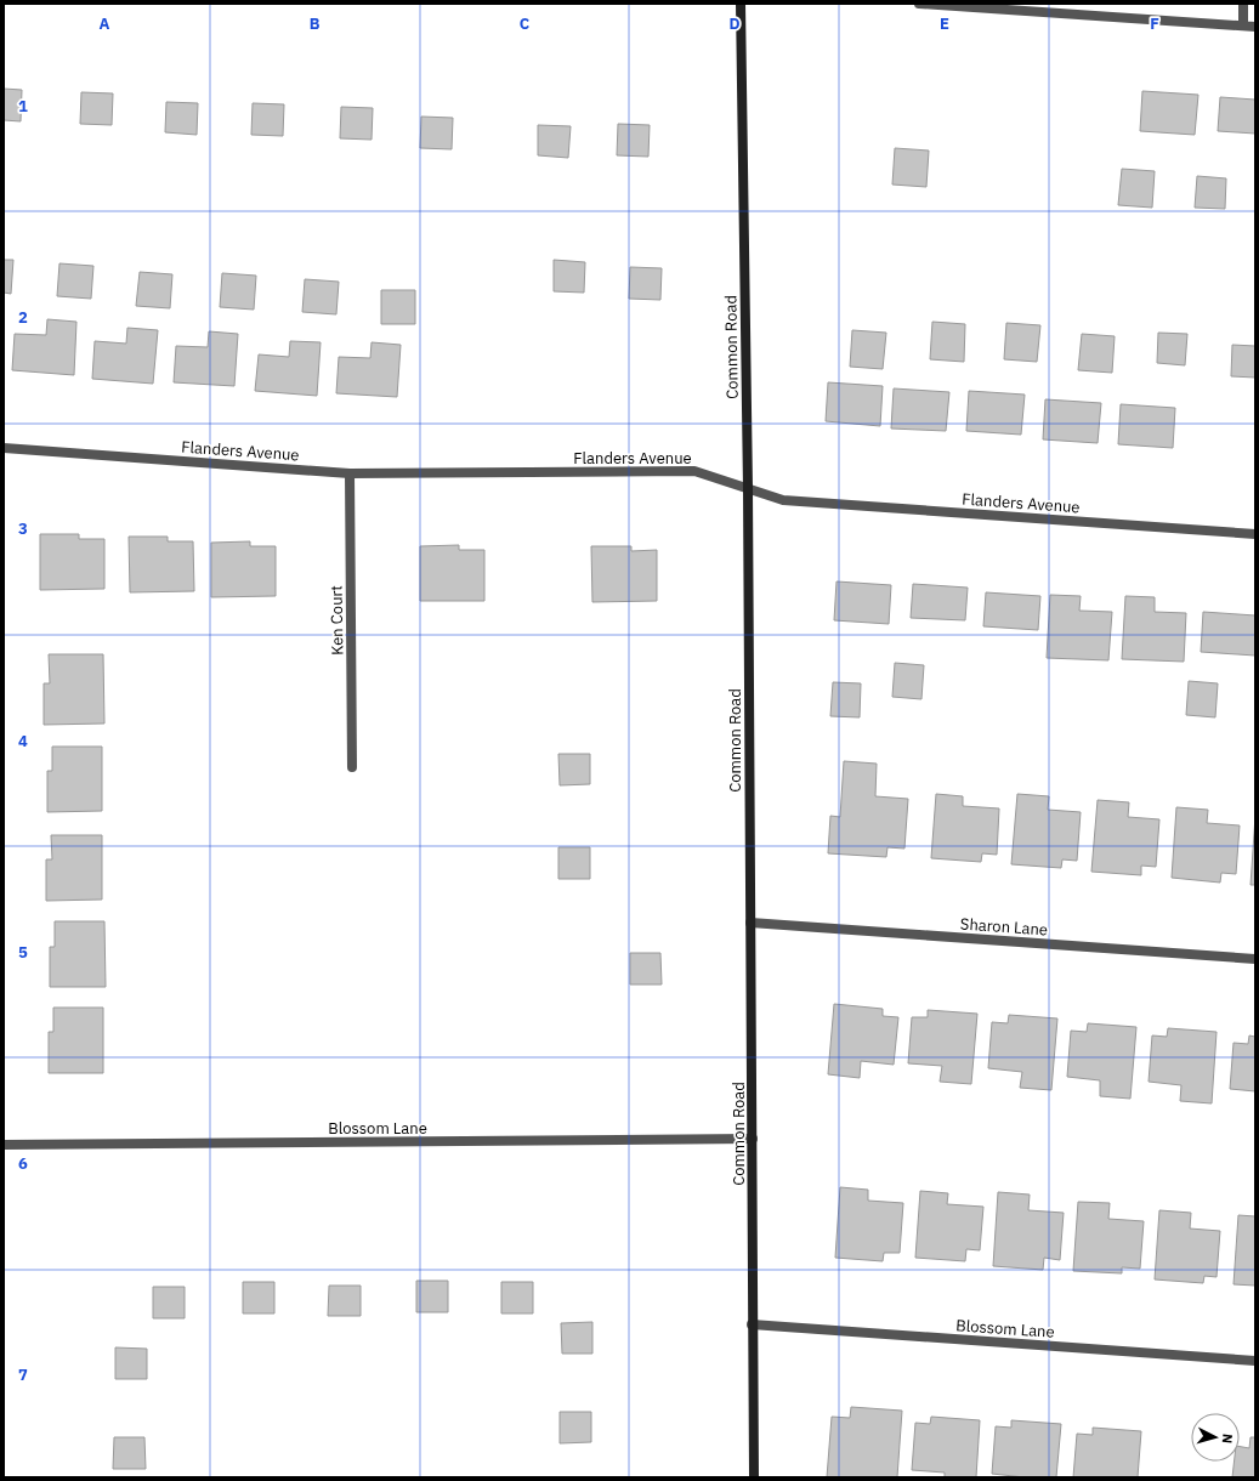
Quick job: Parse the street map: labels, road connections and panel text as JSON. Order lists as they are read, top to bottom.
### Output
{
  "streets": {
    "street": [
      "Common Road",
      "Flanders Avenue",
      "Ken Court",
      "Sharon Lane",
      "Blossom Lane"
    ]
  },
  "crossings": [
    ["Common Road", "Flanders Avenue"],
    ["Common Road", "Sharon Lane"],
    ["Common Road", "Blossom Lane"],
    ["Flanders Avenue", "Ken Court"]
  ],
  "north": "right",
  "grid": {
    "columns": [
      "A",
      "B",
      "C",
      "D",
      "E",
      "F"
    ],
    "rows": [
      "1",
      "2",
      "3",
      "4",
      "5",
      "6",
      "7"
    ]
  }
}
